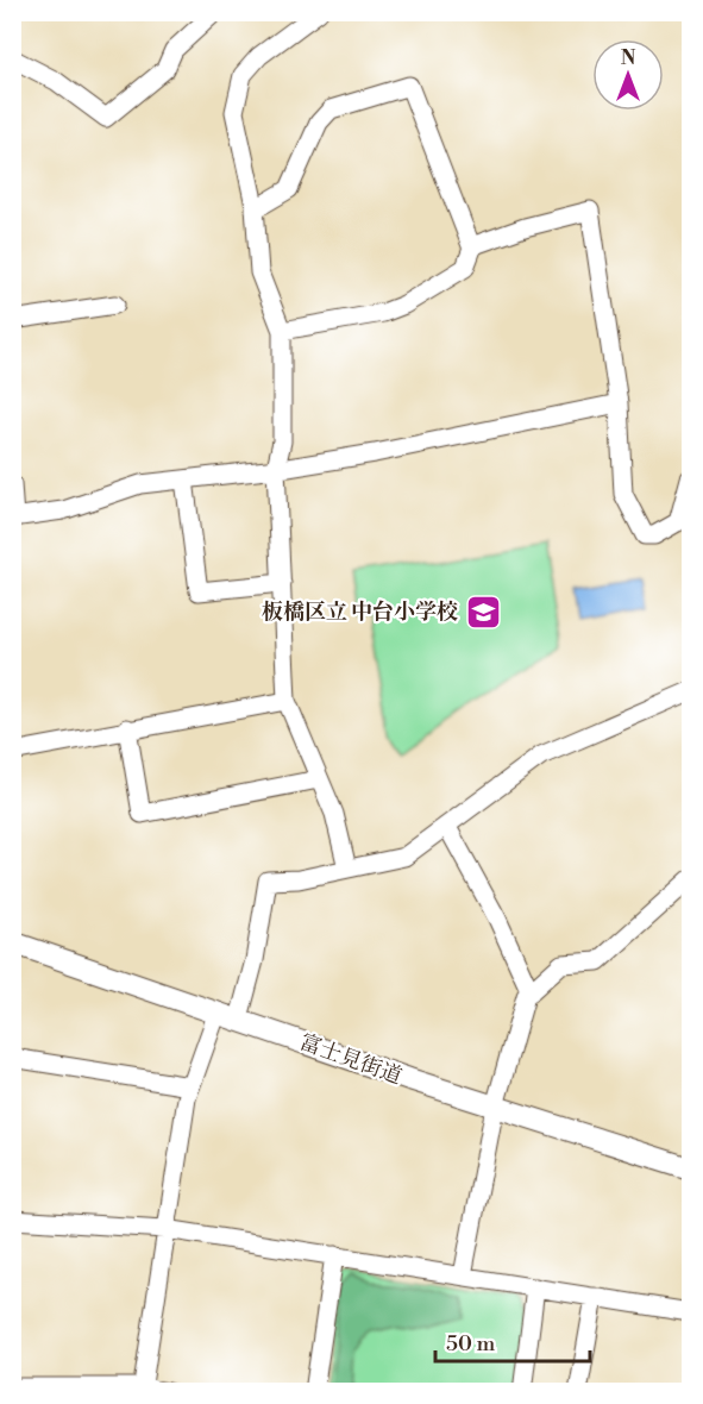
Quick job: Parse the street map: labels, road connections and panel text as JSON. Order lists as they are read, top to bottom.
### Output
{
  "streets": {
    "street": ["富士見街道"]
  },
  "places": {
    "school or university": ["板橋区立 中台小学校"]
  },
  "scale_bar": "50 m",
  "north": "top"
}
